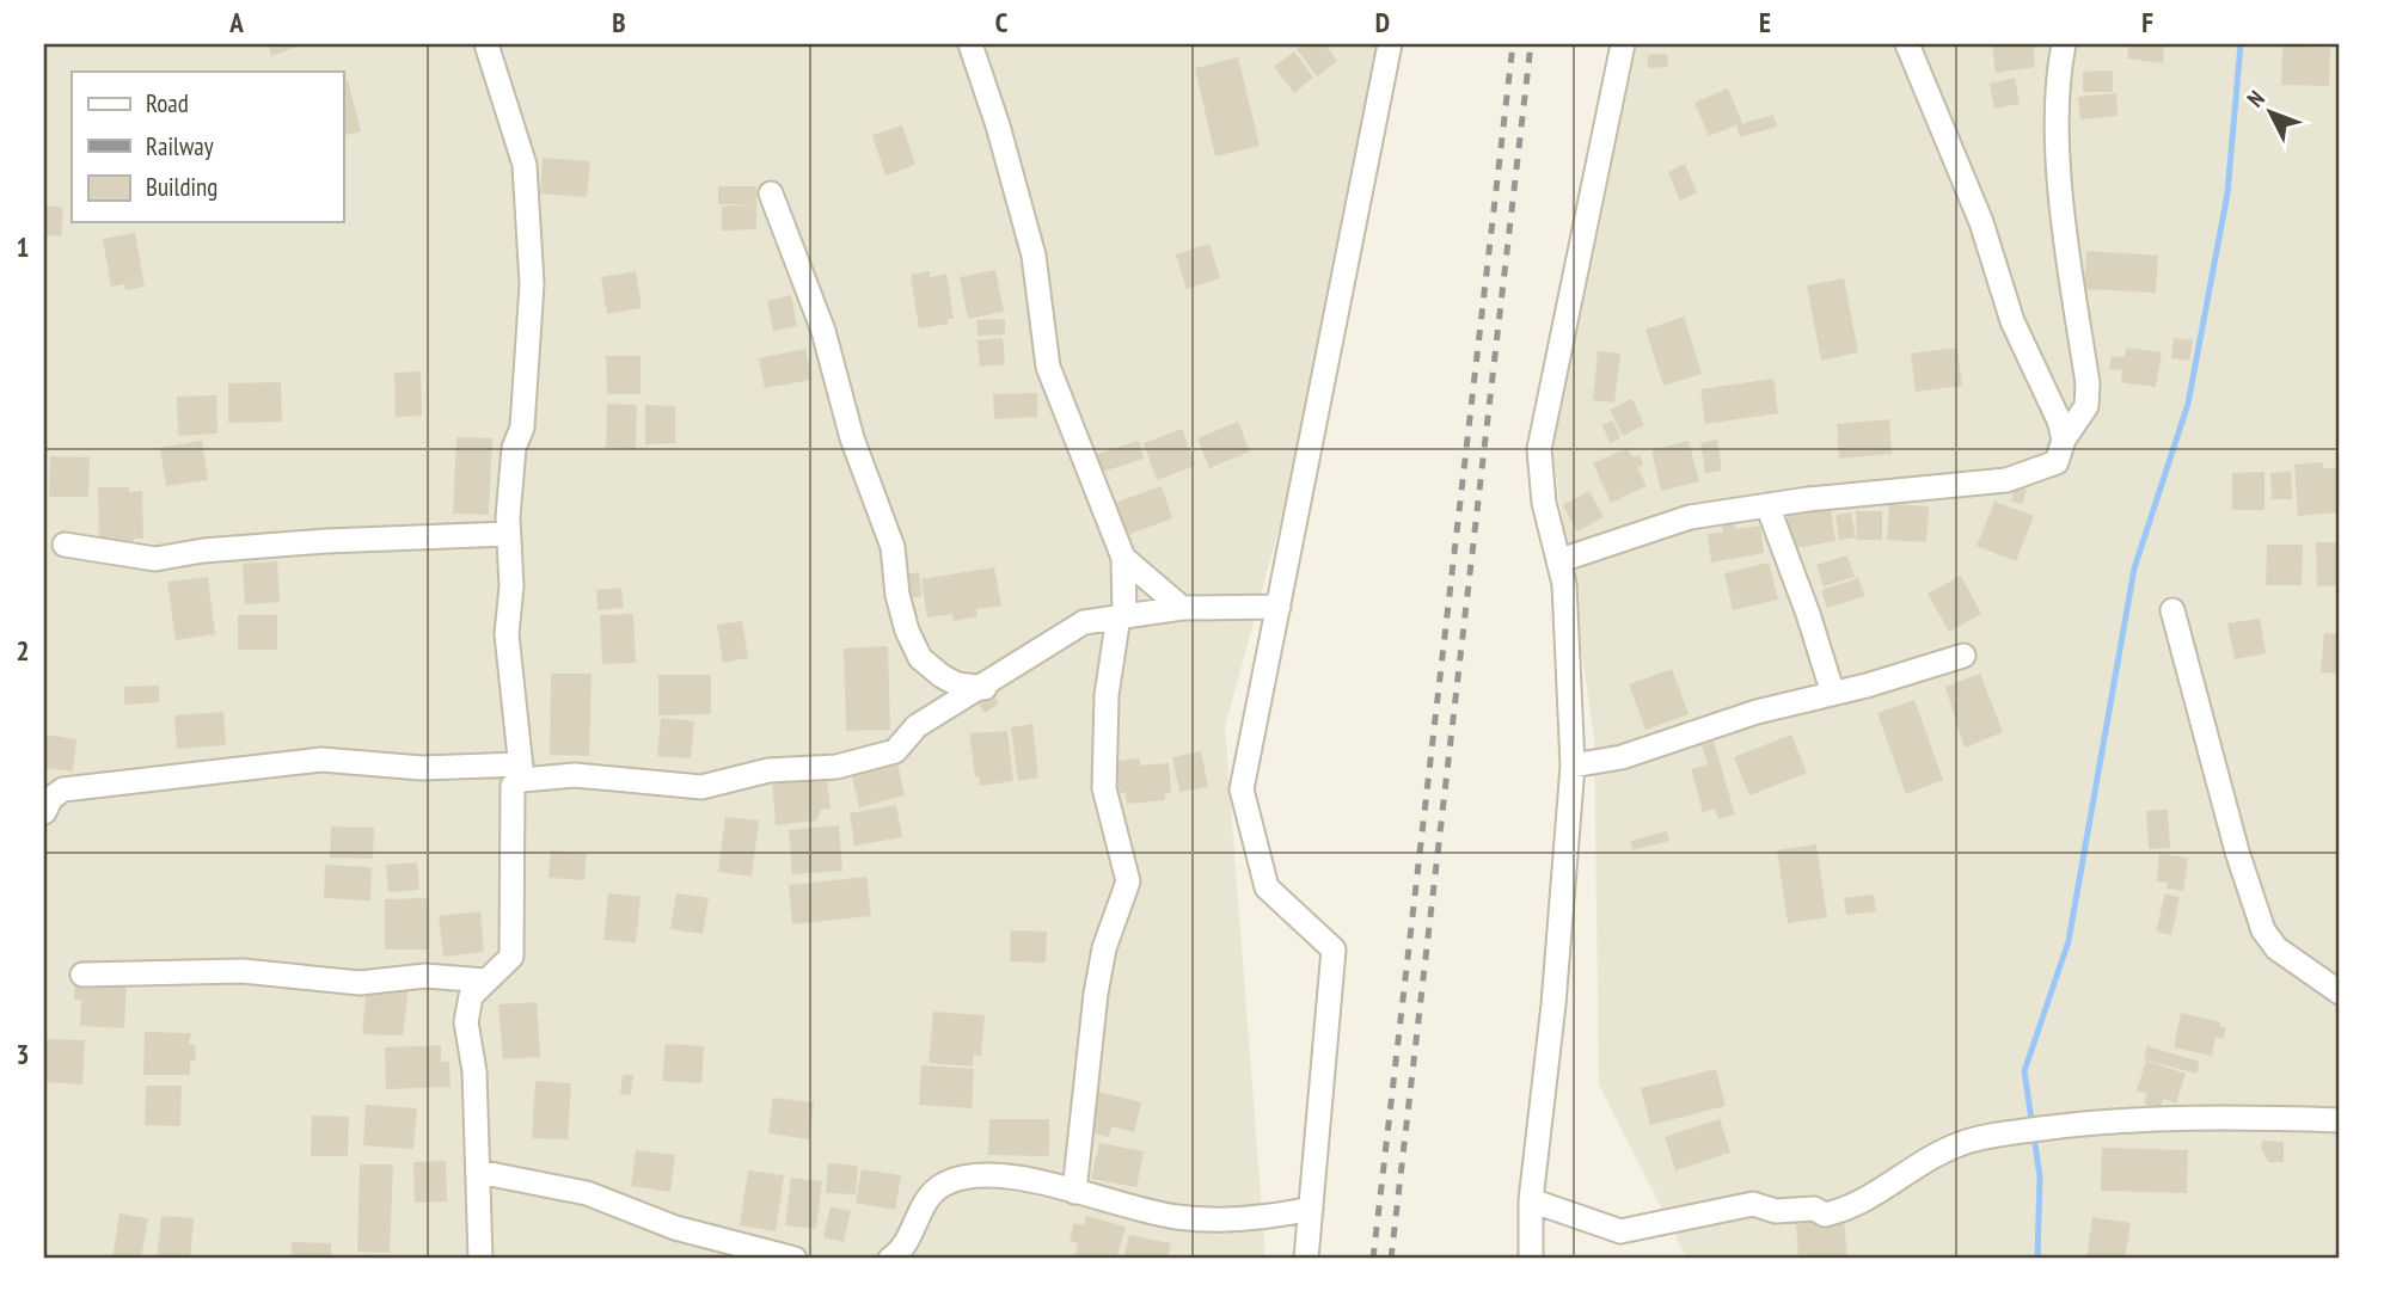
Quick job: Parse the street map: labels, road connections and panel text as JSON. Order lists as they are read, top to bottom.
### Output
{
  "legend": ["Road", "Railway", "Building"],
  "north": "top left",
  "grid": {
    "columns": [
      "A",
      "B",
      "C",
      "D",
      "E",
      "F"
    ],
    "rows": ["1", "2", "3"]
  }
}
